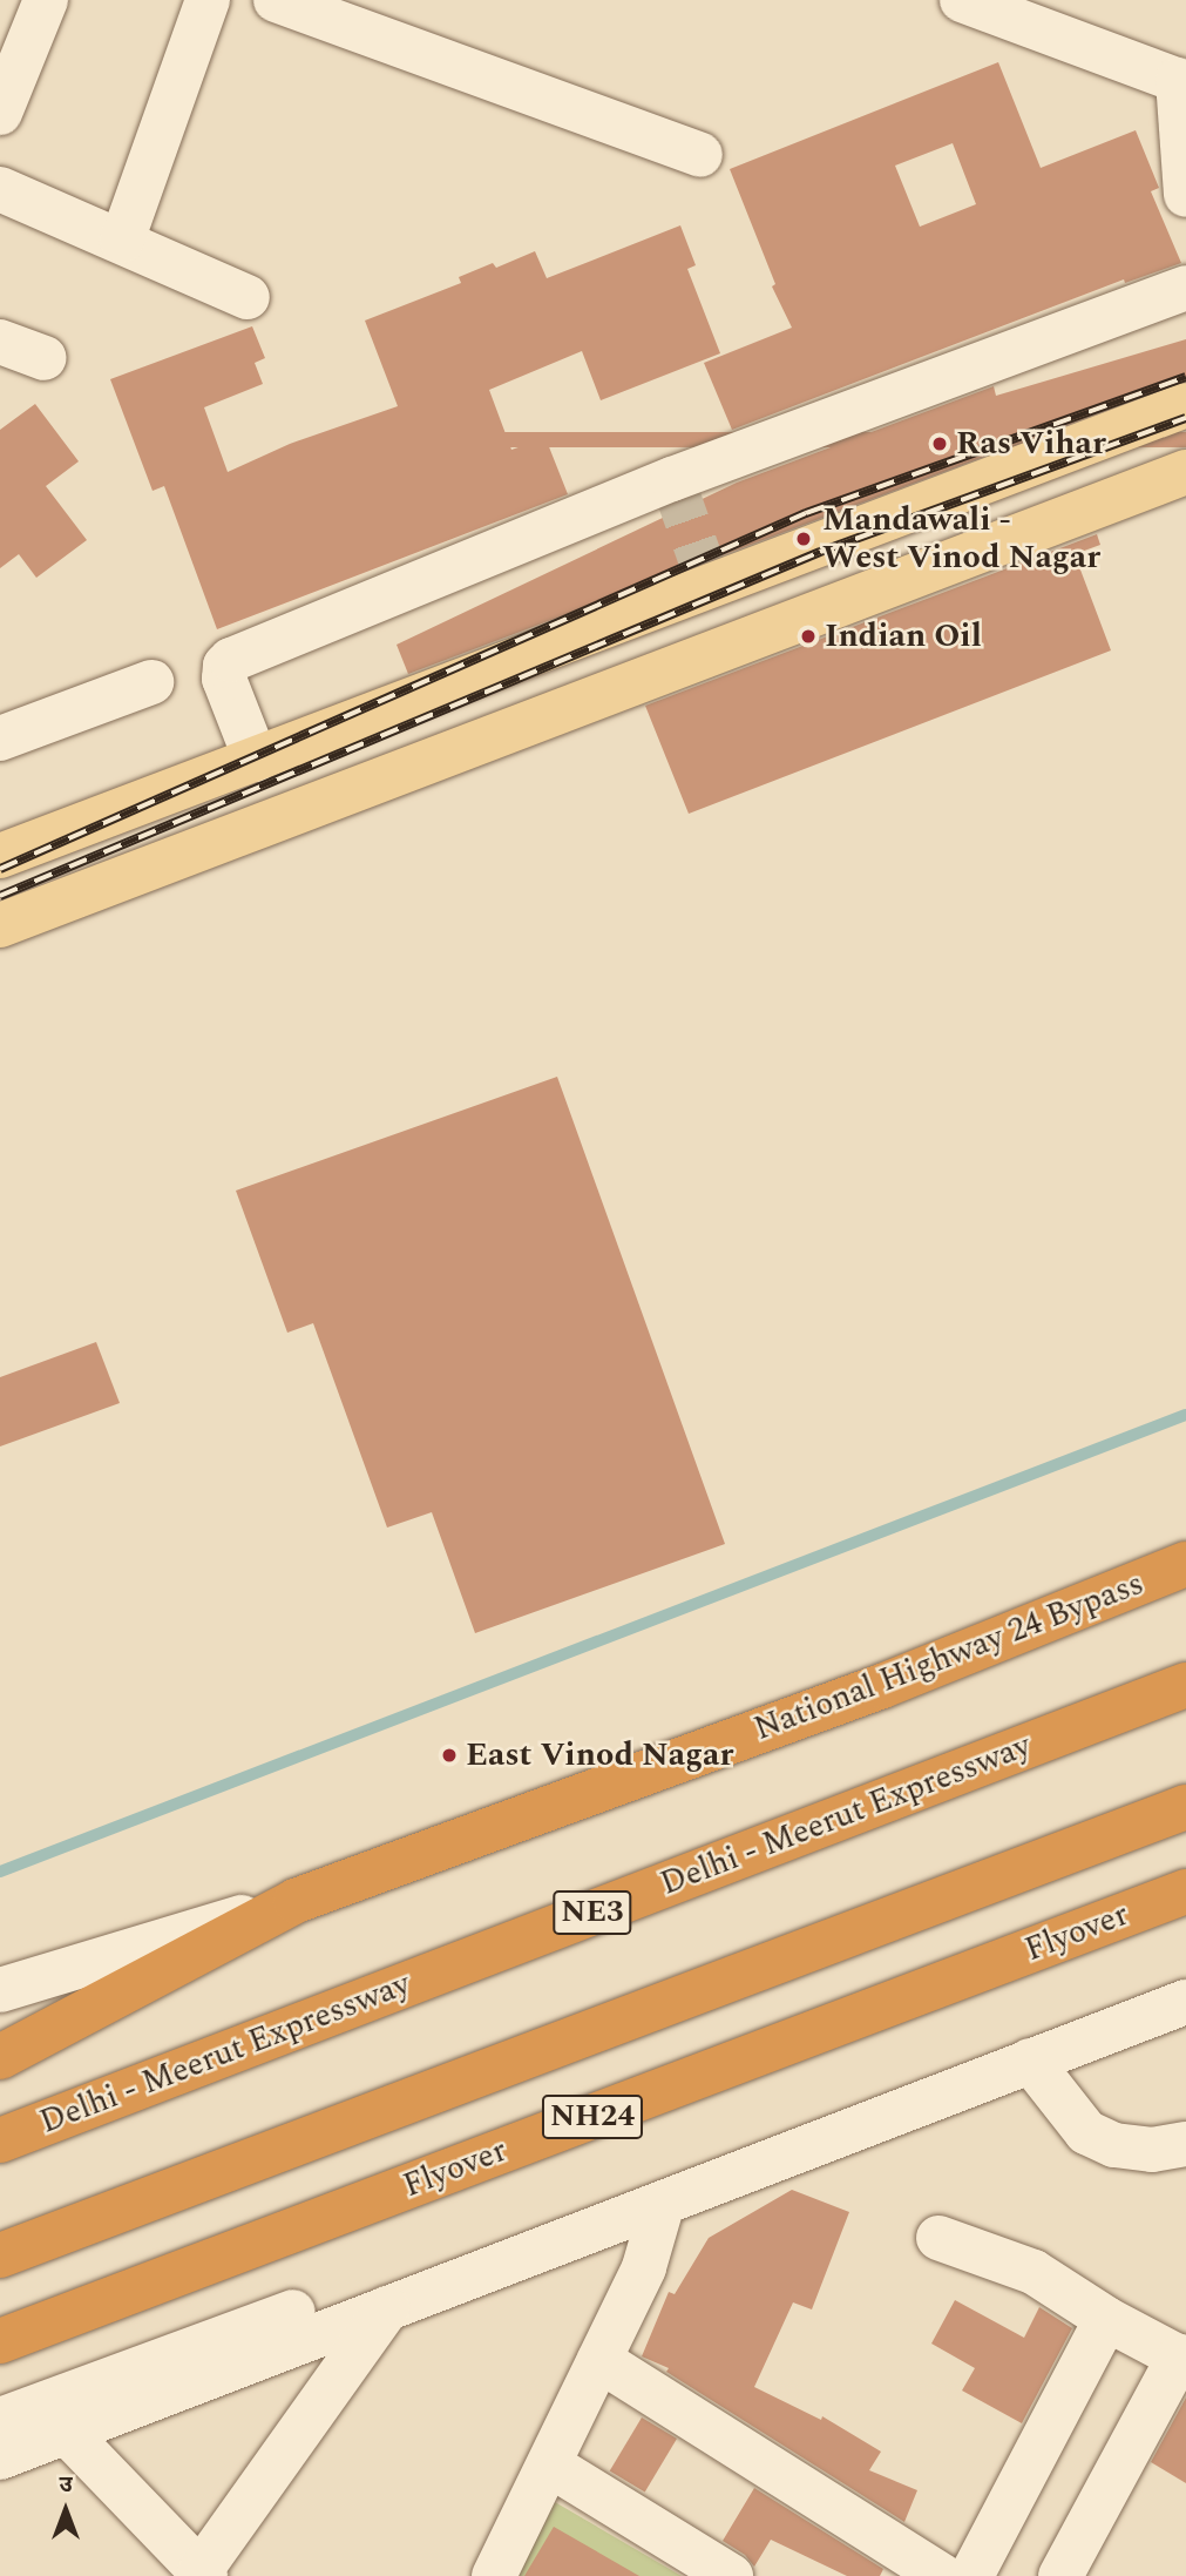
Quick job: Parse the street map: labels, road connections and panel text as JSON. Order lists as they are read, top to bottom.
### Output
{
  "streets": {
    "highway": [
      "National Highway 24 Bypass",
      "Delhi - Meerut Expressway",
      "NE3",
      "Flyover",
      "NH24"
    ]
  },
  "places": [
    "Ras Vihar",
    "Mandawali - West Vinod Nagar",
    "Indian Oil",
    "East Vinod Nagar"
  ],
  "north": "top"
}
